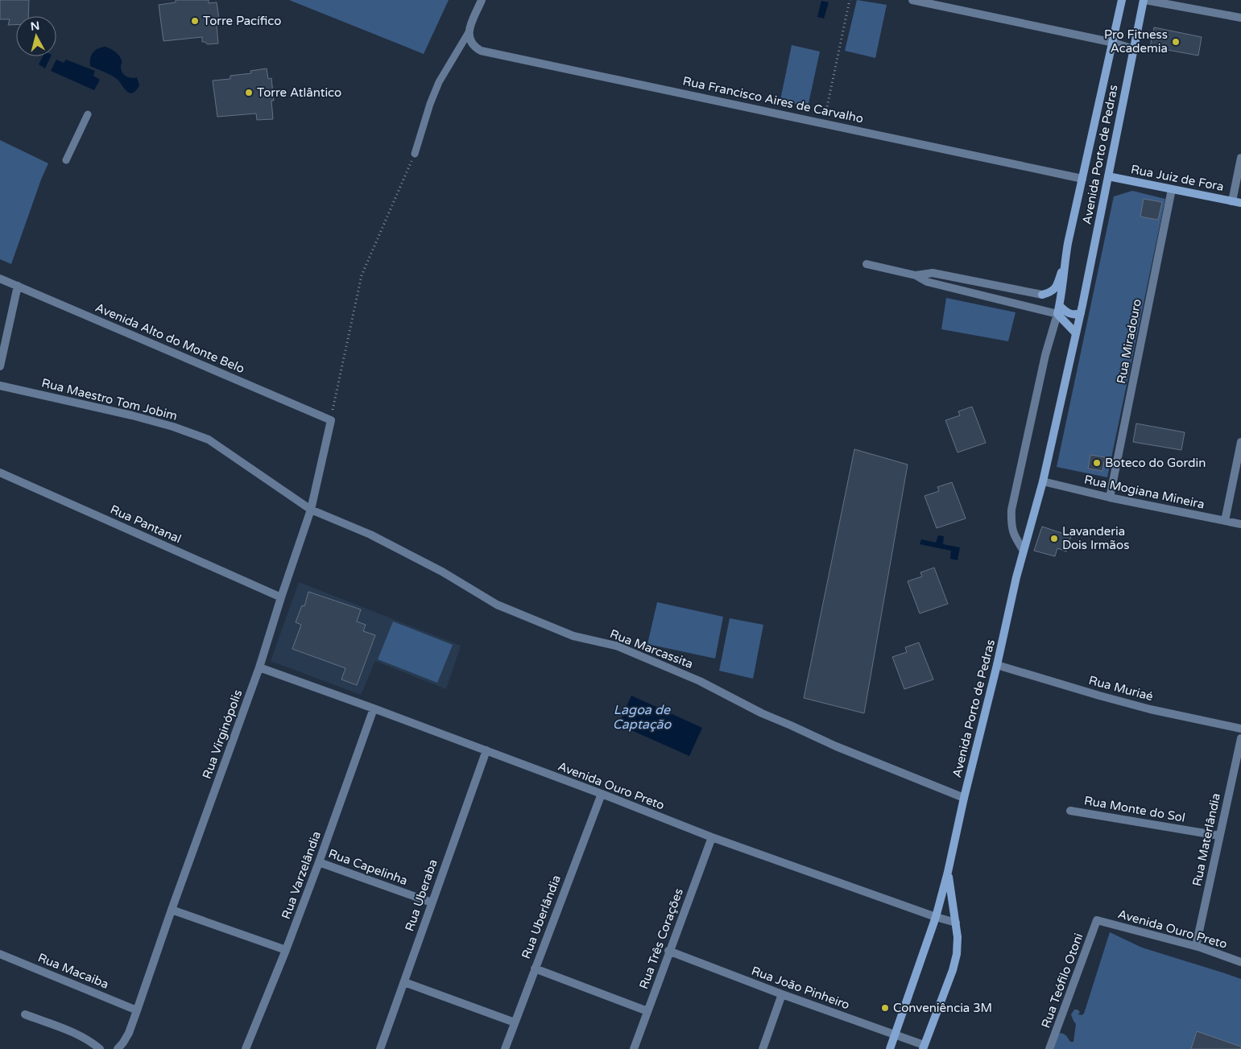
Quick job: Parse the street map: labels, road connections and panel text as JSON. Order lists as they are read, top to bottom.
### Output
{
  "streets": {
    "main road": ["Avenida Porto de Pedras", "Rua Juiz de Fora"],
    "street": [
      "Rua Francisco Aires de Carvalho",
      "Avenida Alto do Monte Belo",
      "Rua Miradouro",
      "Rua Maestro Tom Jobim",
      "Rua Mogiana Mineira",
      "Rua Pantanal",
      "Rua Marcassita",
      "Rua Muriaé",
      "Rua Virginópolis",
      "Avenida Ouro Preto",
      "Rua Monte do Sol",
      "Rua Materlândia",
      "Rua Capelinha",
      "Rua Varzelândia",
      "Rua Uberaba",
      "Rua Uberlândia",
      "Rua Três Corações",
      "Rua Macaiba",
      "Rua Teófilo Otoni",
      "Rua João Pinheiro"
    ]
  },
  "crossings": [
    ["Rua Francisco Aires de Carvalho", "Avenida Porto de Pedras"],
    ["Avenida Porto de Pedras", "Rua Juiz de Fora"],
    ["Avenida Porto de Pedras", "Rua Mogiana Mineira"],
    ["Avenida Porto de Pedras", "Rua Marcassita"],
    ["Avenida Porto de Pedras", "Rua Muriaé"],
    ["Avenida Porto de Pedras", "Avenida Ouro Preto"],
    ["Avenida Porto de Pedras", "Rua João Pinheiro"],
    ["Rua Juiz de Fora", "Rua Miradouro"],
    ["Avenida Alto do Monte Belo", "Rua Virginópolis"],
    ["Rua Miradouro", "Rua Mogiana Mineira"],
    ["Rua Maestro Tom Jobim", "Rua Marcassita"],
    ["Rua Maestro Tom Jobim", "Rua Virginópolis"],
    ["Rua Pantanal", "Rua Virginópolis"],
    ["Rua Marcassita", "Rua Virginópolis"],
    ["Rua Virginópolis", "Avenida Ouro Preto"],
    ["Rua Virginópolis", "Rua Macaiba"],
    ["Avenida Ouro Preto", "Rua Materlândia"],
    ["Avenida Ouro Preto", "Rua Varzelândia"],
    ["Avenida Ouro Preto", "Rua Uberaba"],
    ["Avenida Ouro Preto", "Rua Uberlândia"],
    ["Avenida Ouro Preto", "Rua Três Corações"],
    ["Avenida Ouro Preto", "Rua Teófilo Otoni"],
    ["Rua Monte do Sol", "Rua Materlândia"],
    ["Rua Capelinha", "Rua Varzelândia"],
    ["Rua Capelinha", "Rua Uberaba"],
    ["Rua Três Corações", "Rua João Pinheiro"]
  ],
  "water": ["Lagoa de Captação"],
  "places": [
    "Torre Pacífico",
    "Pro Fitness Academia",
    "Torre Atlântico",
    "Boteco do Gordin",
    "Lavanderia Dois Irmãos",
    "Conveniência 3M"
  ],
  "north": "top"
}
